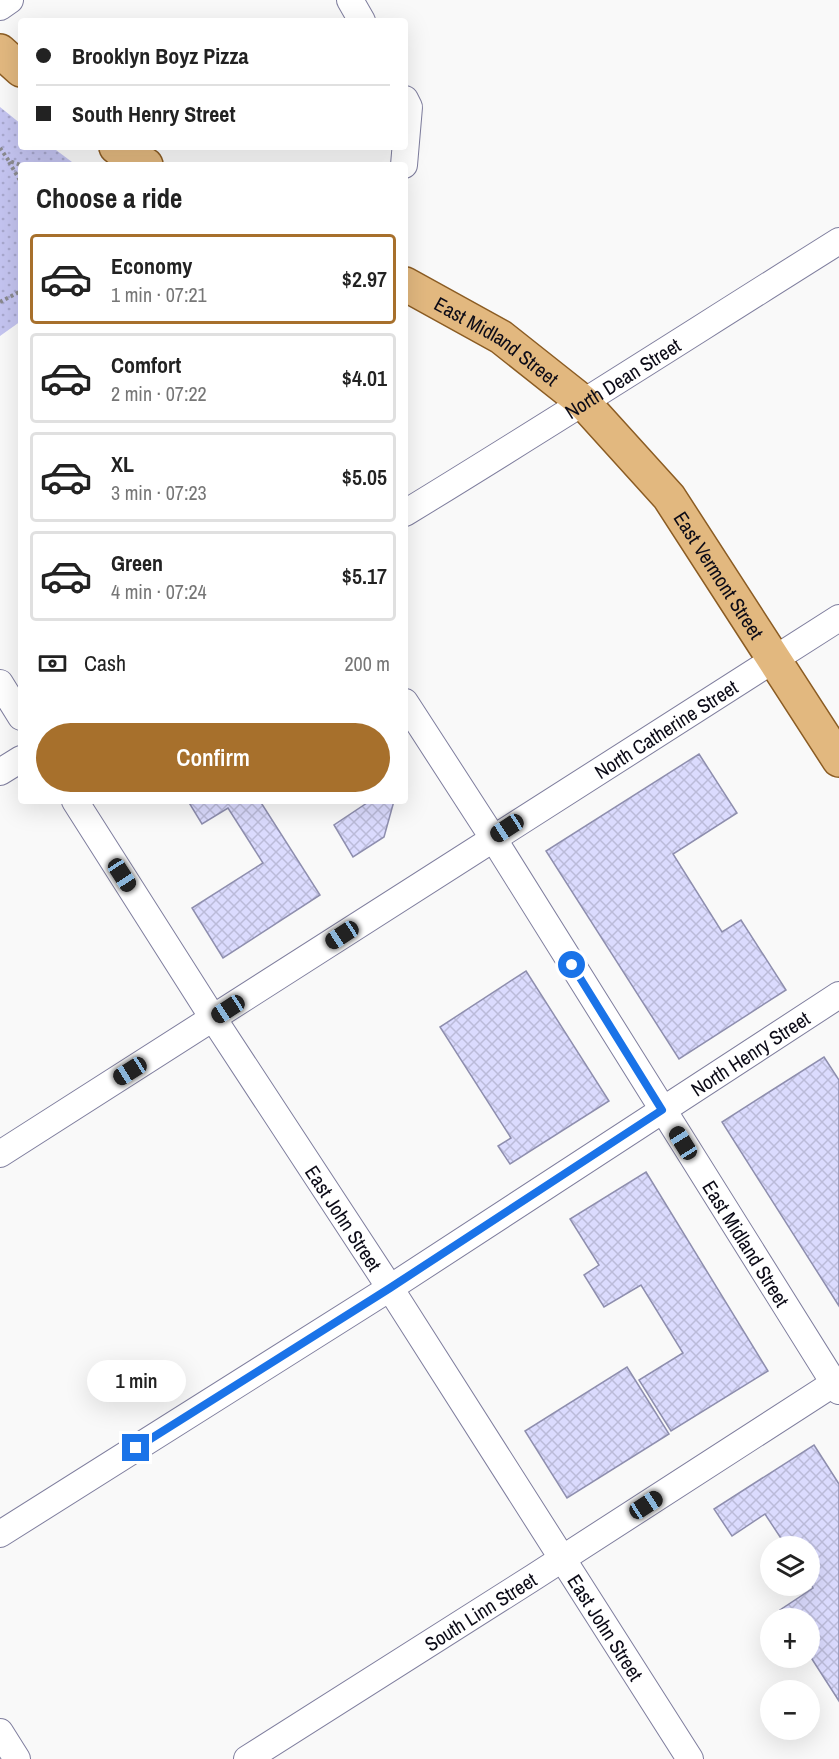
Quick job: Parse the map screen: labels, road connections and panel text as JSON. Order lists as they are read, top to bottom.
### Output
{
  "streets": {
    "main road": ["East Midland Street", "East Vermont Street"],
    "street": [
      "North Dean Street",
      "North Catherine Street",
      "North Henry Street",
      "East John Street",
      "South Linn Street"
    ]
  },
  "crossings": [
    ["East Midland Street", "North Dean Street"],
    ["East Midland Street", "East Vermont Street"],
    ["East Midland Street", "North Catherine Street"],
    ["East Midland Street", "North Henry Street"],
    ["East Midland Street", "South Linn Street"],
    ["North Dean Street", "East Vermont Street"],
    ["East Vermont Street", "North Catherine Street"],
    ["North Catherine Street", "East John Street"],
    ["North Henry Street", "East John Street"],
    ["East John Street", "South Linn Street"]
  ],
  "page": {
    "banner": ["Brooklyn Boyz Pizza", "South Henry Street"],
    "heading": "Choose a ride",
    "list": [
      {
        "name": "Economy",
        "note": "1 min · 07:21",
        "value": "$2.97"
      },
      {
        "name": "Comfort",
        "note": "2 min · 07:22",
        "value": "$4.01"
      },
      {
        "name": "XL",
        "note": "3 min · 07:23",
        "value": "$5.05"
      },
      {
        "name": "Green",
        "note": "4 min · 07:24",
        "value": "$5.17"
      }
    ],
    "pay": ["Cash", "200 m"],
    "buttons": "Confirm",
    "bubble": "1 min",
    "map_buttons": ["+", "−"]
  }
}
